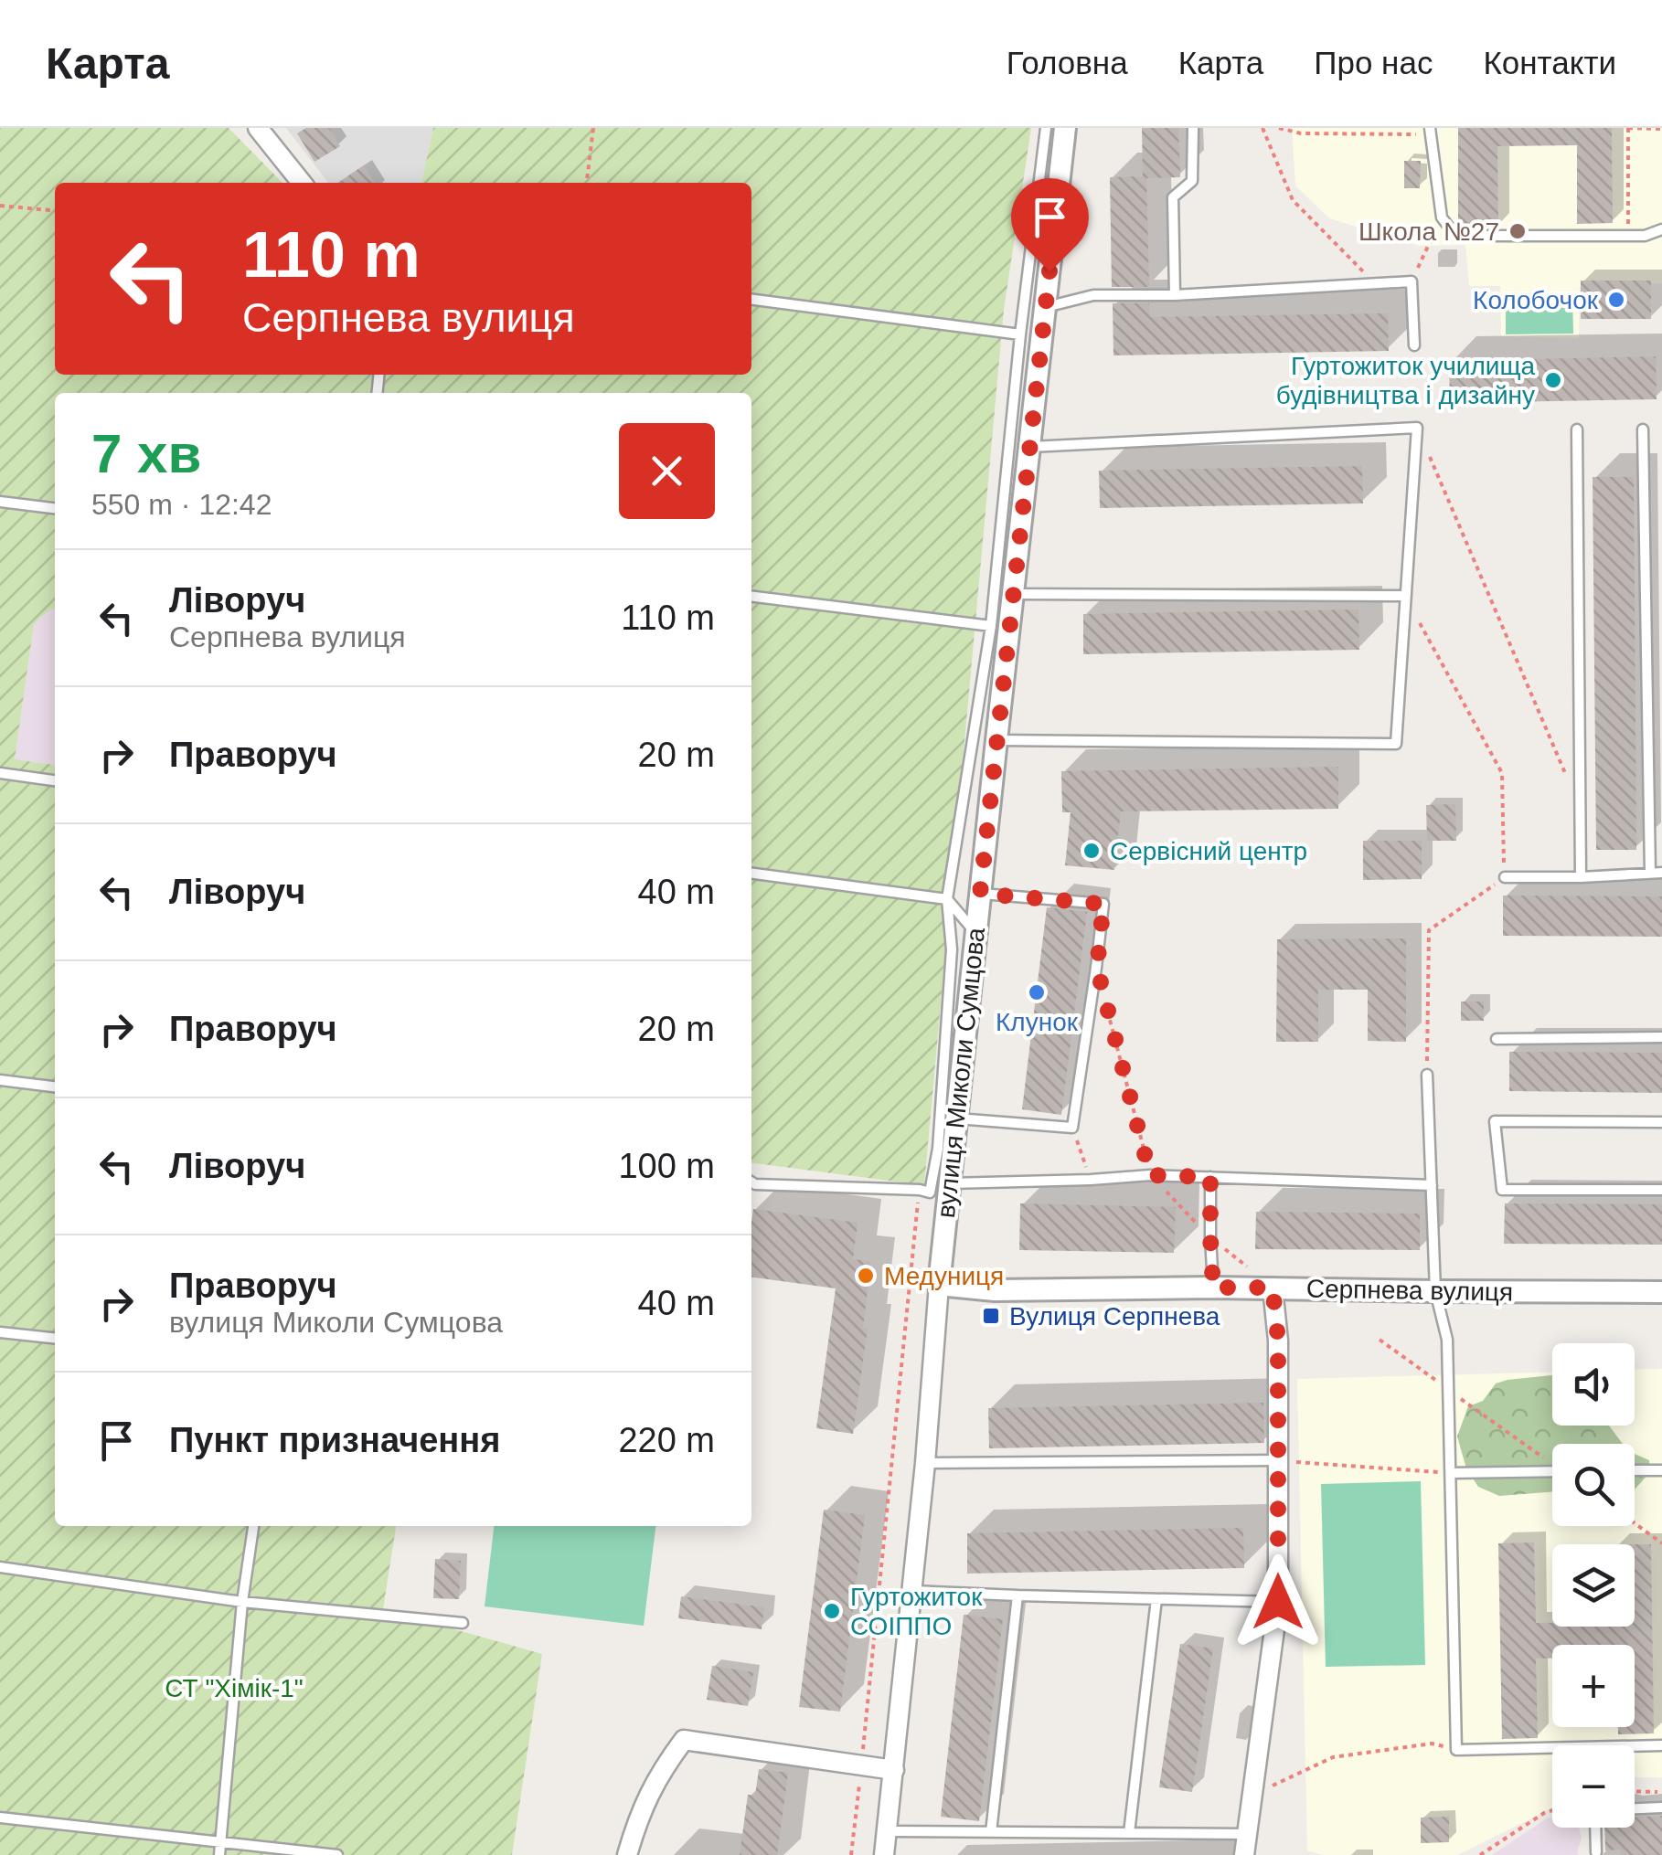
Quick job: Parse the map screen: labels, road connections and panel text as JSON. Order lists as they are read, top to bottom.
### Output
{
  "streets": {
    "street": ["вулиця Миколи Сумцова", "Серпнева вулиця"]
  },
  "crossings": [
    ["вулиця Миколи Сумцова", "Серпнева вулиця"]
  ],
  "parks": ["СТ \"Хімік-1\""],
  "places": {
    "other": [
      "Школа №27",
      "Колобочок",
      "Гуртожиток училища будівництва і дизайну",
      "Сервісний центр",
      "Клунок",
      "Медуниця",
      "Гуртожиток СОІППО"
    ],
    "transit": ["Вулиця Серпнева"]
  },
  "page": {
    "header": "Карта",
    "nav": [
      "Головна",
      "Карта",
      "Про нас",
      "Контакти"
    ],
    "turn": ["110 m", "Серпнева вулиця"],
    "heading": ["7 хв", "550 m · 12:42"],
    "list": [
      {
        "name": "Ліворуч",
        "note": "Серпнева вулиця",
        "value": "110 m"
      },
      {
        "name": "Праворуч",
        "value": "20 m"
      },
      {
        "name": "Ліворуч",
        "value": "40 m"
      },
      {
        "name": "Праворуч",
        "value": "20 m"
      },
      {
        "name": "Ліворуч",
        "value": "100 m"
      },
      {
        "name": "Праворуч",
        "note": "вулиця Миколи Сумцова",
        "value": "40 m"
      },
      {
        "name": "Пункт призначення",
        "value": "220 m"
      }
    ],
    "map_buttons": ["+", "−"]
  }
}
